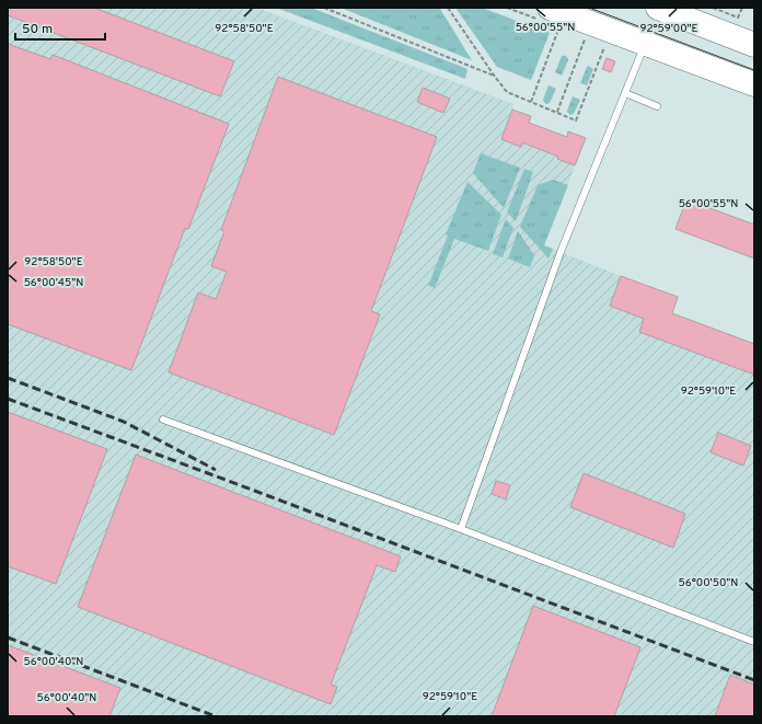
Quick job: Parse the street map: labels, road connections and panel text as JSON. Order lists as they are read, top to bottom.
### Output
{
  "scale_bar": "50 m",
  "coordinates": [
    "56°00'55\"N",
    "92°59'00\"E",
    "92°58'50\"E",
    "56°00'45\"N",
    "92°59'10\"E",
    "56°00'50\"N",
    "56°00'40\"N"
  ]
}
